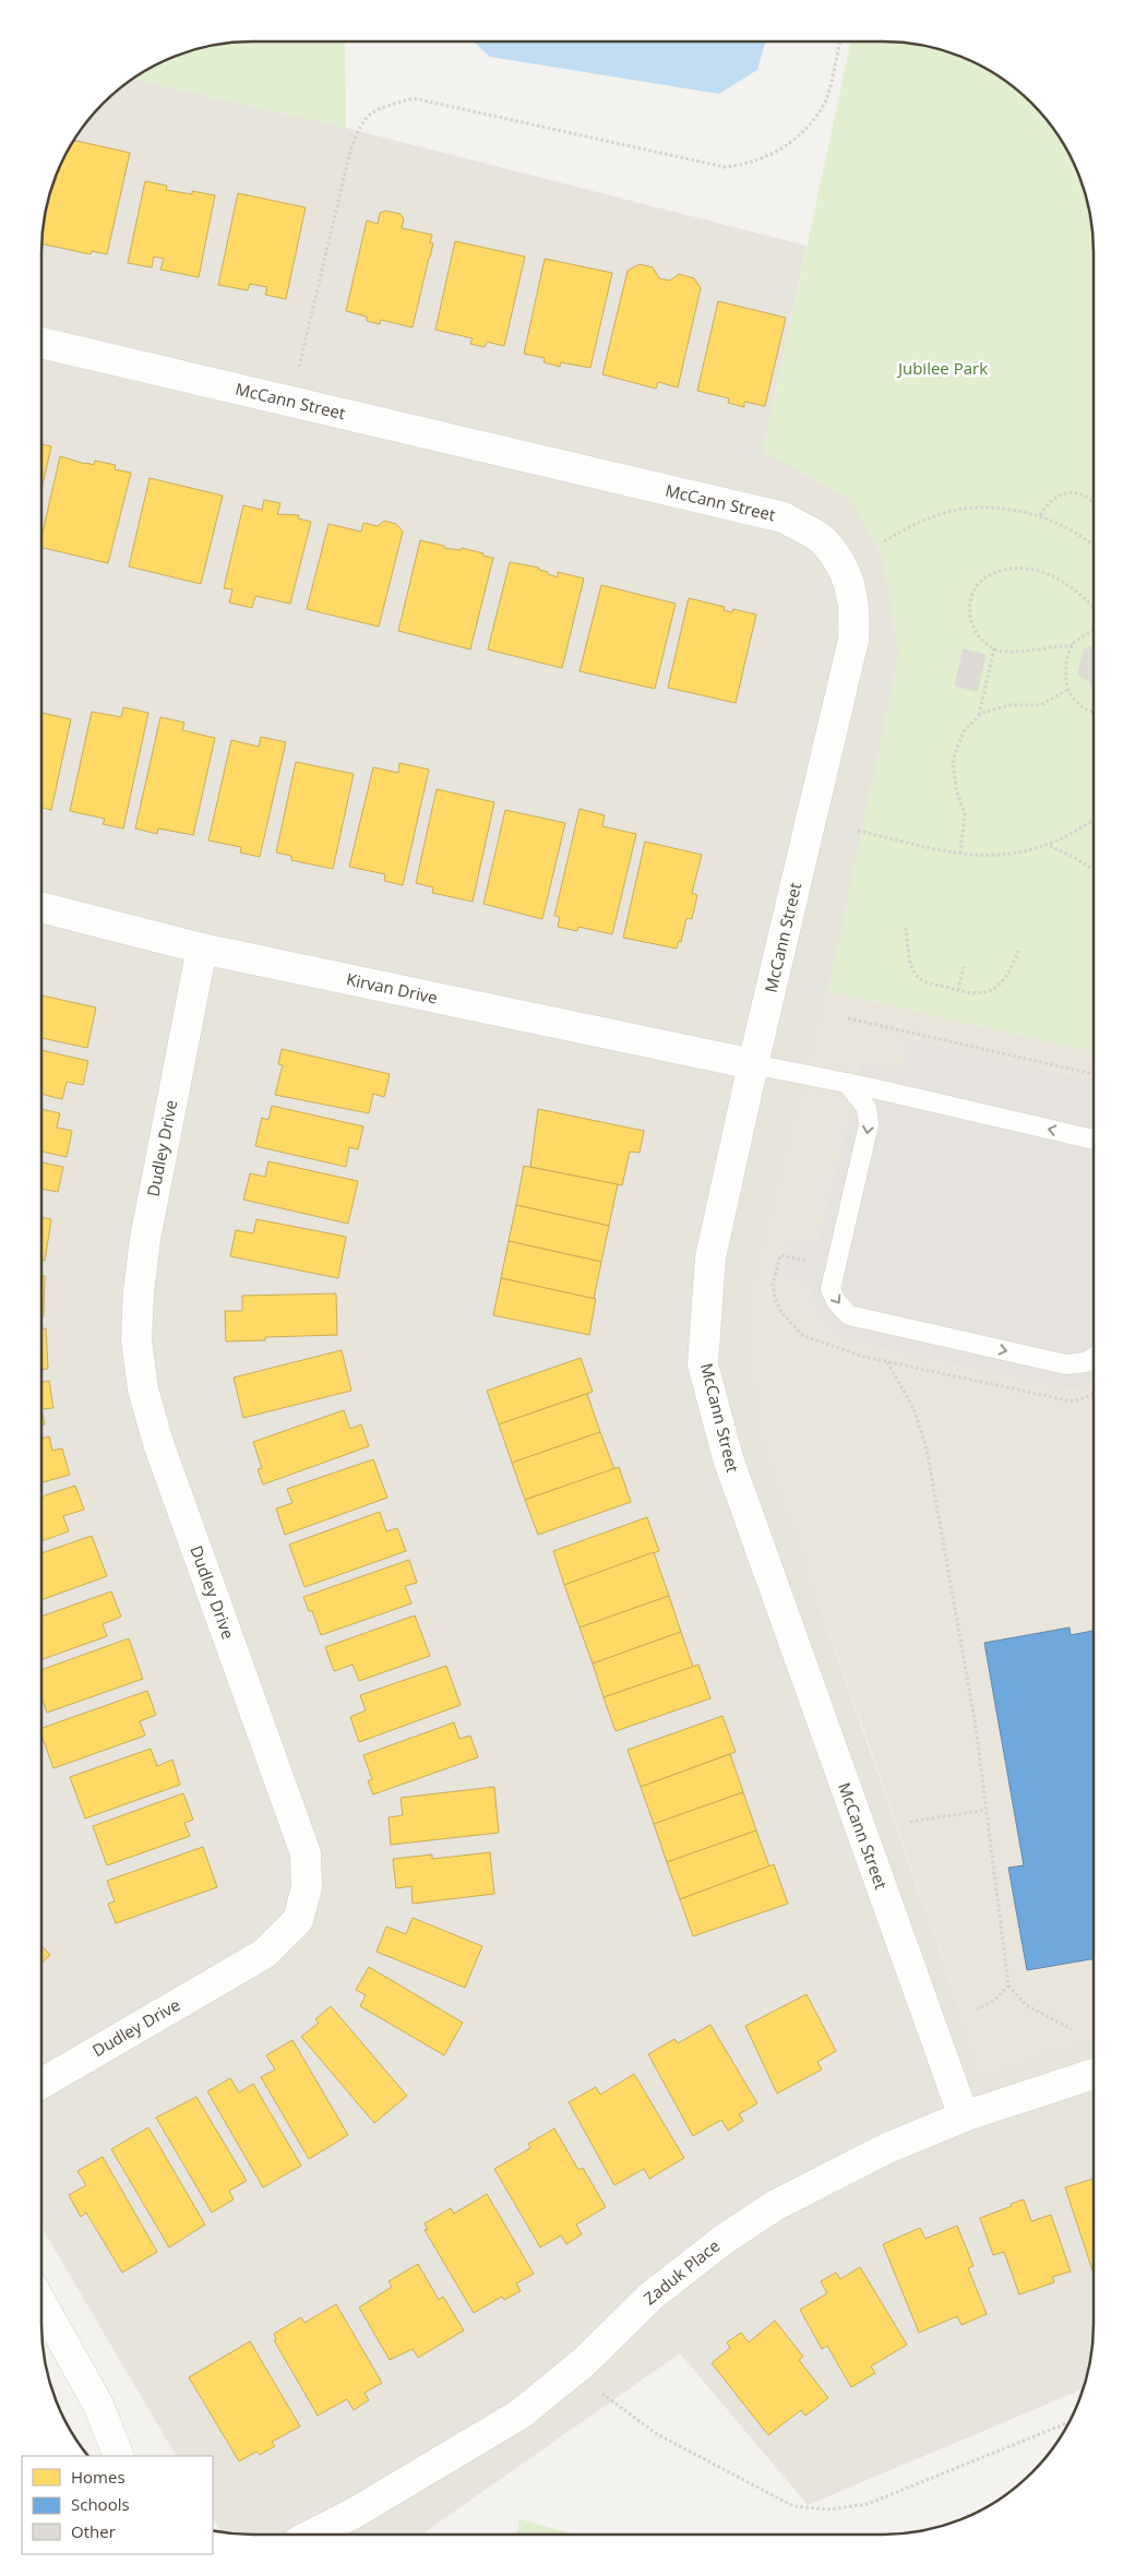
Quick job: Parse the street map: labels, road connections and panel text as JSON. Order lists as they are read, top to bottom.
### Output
{
  "streets": {
    "street": [
      "McCann Street",
      "Kirvan Drive",
      "Dudley Drive",
      "Zaduk Place"
    ]
  },
  "crossings": [
    ["McCann Street", "Kirvan Drive"],
    ["McCann Street", "Zaduk Place"],
    ["Kirvan Drive", "Dudley Drive"]
  ],
  "parks": ["Jubilee Park"],
  "legend": ["Homes", "Schools", "Other"]
}
